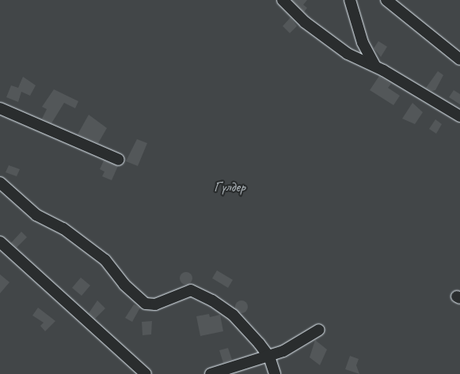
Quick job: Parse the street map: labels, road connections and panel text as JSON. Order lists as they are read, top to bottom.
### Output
{
  "parks": ["Гүлдер"]
}
